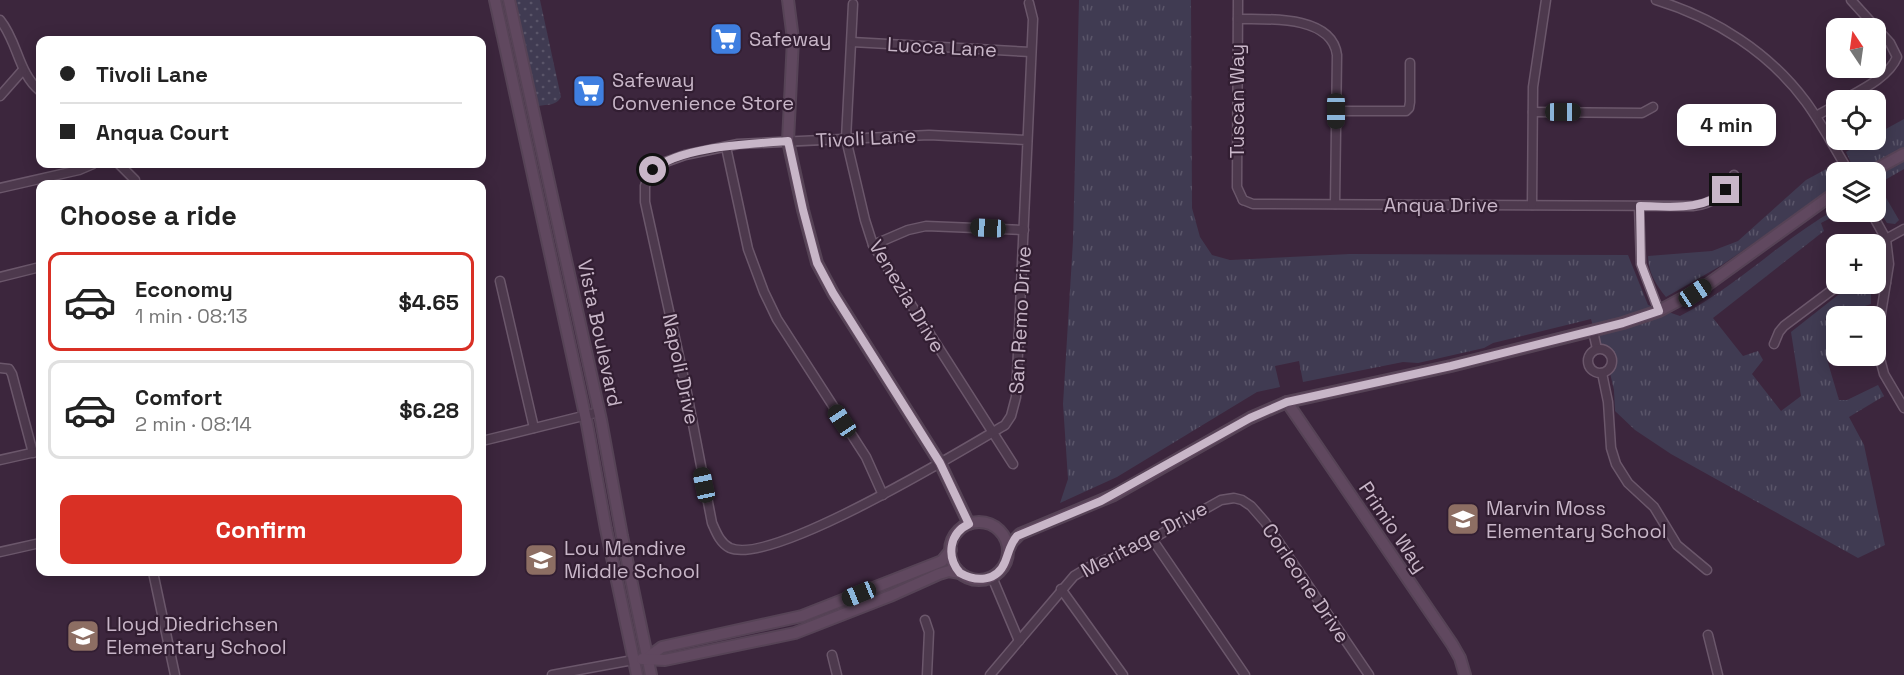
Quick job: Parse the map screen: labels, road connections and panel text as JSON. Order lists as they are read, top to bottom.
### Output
{
  "streets": {
    "street": [
      "Lucca Lane",
      "Tuscan Way",
      "Tivoli Lane",
      "Anqua Drive",
      "Venezia Drive",
      "San Remo Drive",
      "Vista Boulevard",
      "Napoli Drive",
      "Primio Way",
      "Meritage Drive",
      "Corleone Drive"
    ]
  },
  "crossings": [
    ["Lucca Lane", "Venezia Drive"],
    ["Lucca Lane", "San Remo Drive"],
    ["Tuscan Way", "Anqua Drive"],
    ["Tivoli Lane", "Venezia Drive"],
    ["Tivoli Lane", "San Remo Drive"],
    ["Tivoli Lane", "Napoli Drive"],
    ["Venezia Drive", "San Remo Drive"],
    ["San Remo Drive", "Napoli Drive"],
    ["Meritage Drive", "Corleone Drive"]
  ],
  "places": {
    "supermarket": ["Safeway", "Safeway Convenience Store"],
    "school or university": ["Marvin Moss Elementary School", "Lou Mendive Middle School", "Lloyd Diedrichsen Elementary School"]
  },
  "north": "top",
  "page": {
    "map_buttons": ["+", "−"],
    "banner": ["Tivoli Lane", "Anqua Court"],
    "bubble": "4 min",
    "heading": "Choose a ride",
    "list": [
      {
        "name": "Economy",
        "note": "1 min · 08:13",
        "value": "$4.65"
      },
      {
        "name": "Comfort",
        "note": "2 min · 08:14",
        "value": "$6.28"
      }
    ],
    "buttons": "Confirm"
  }
}
